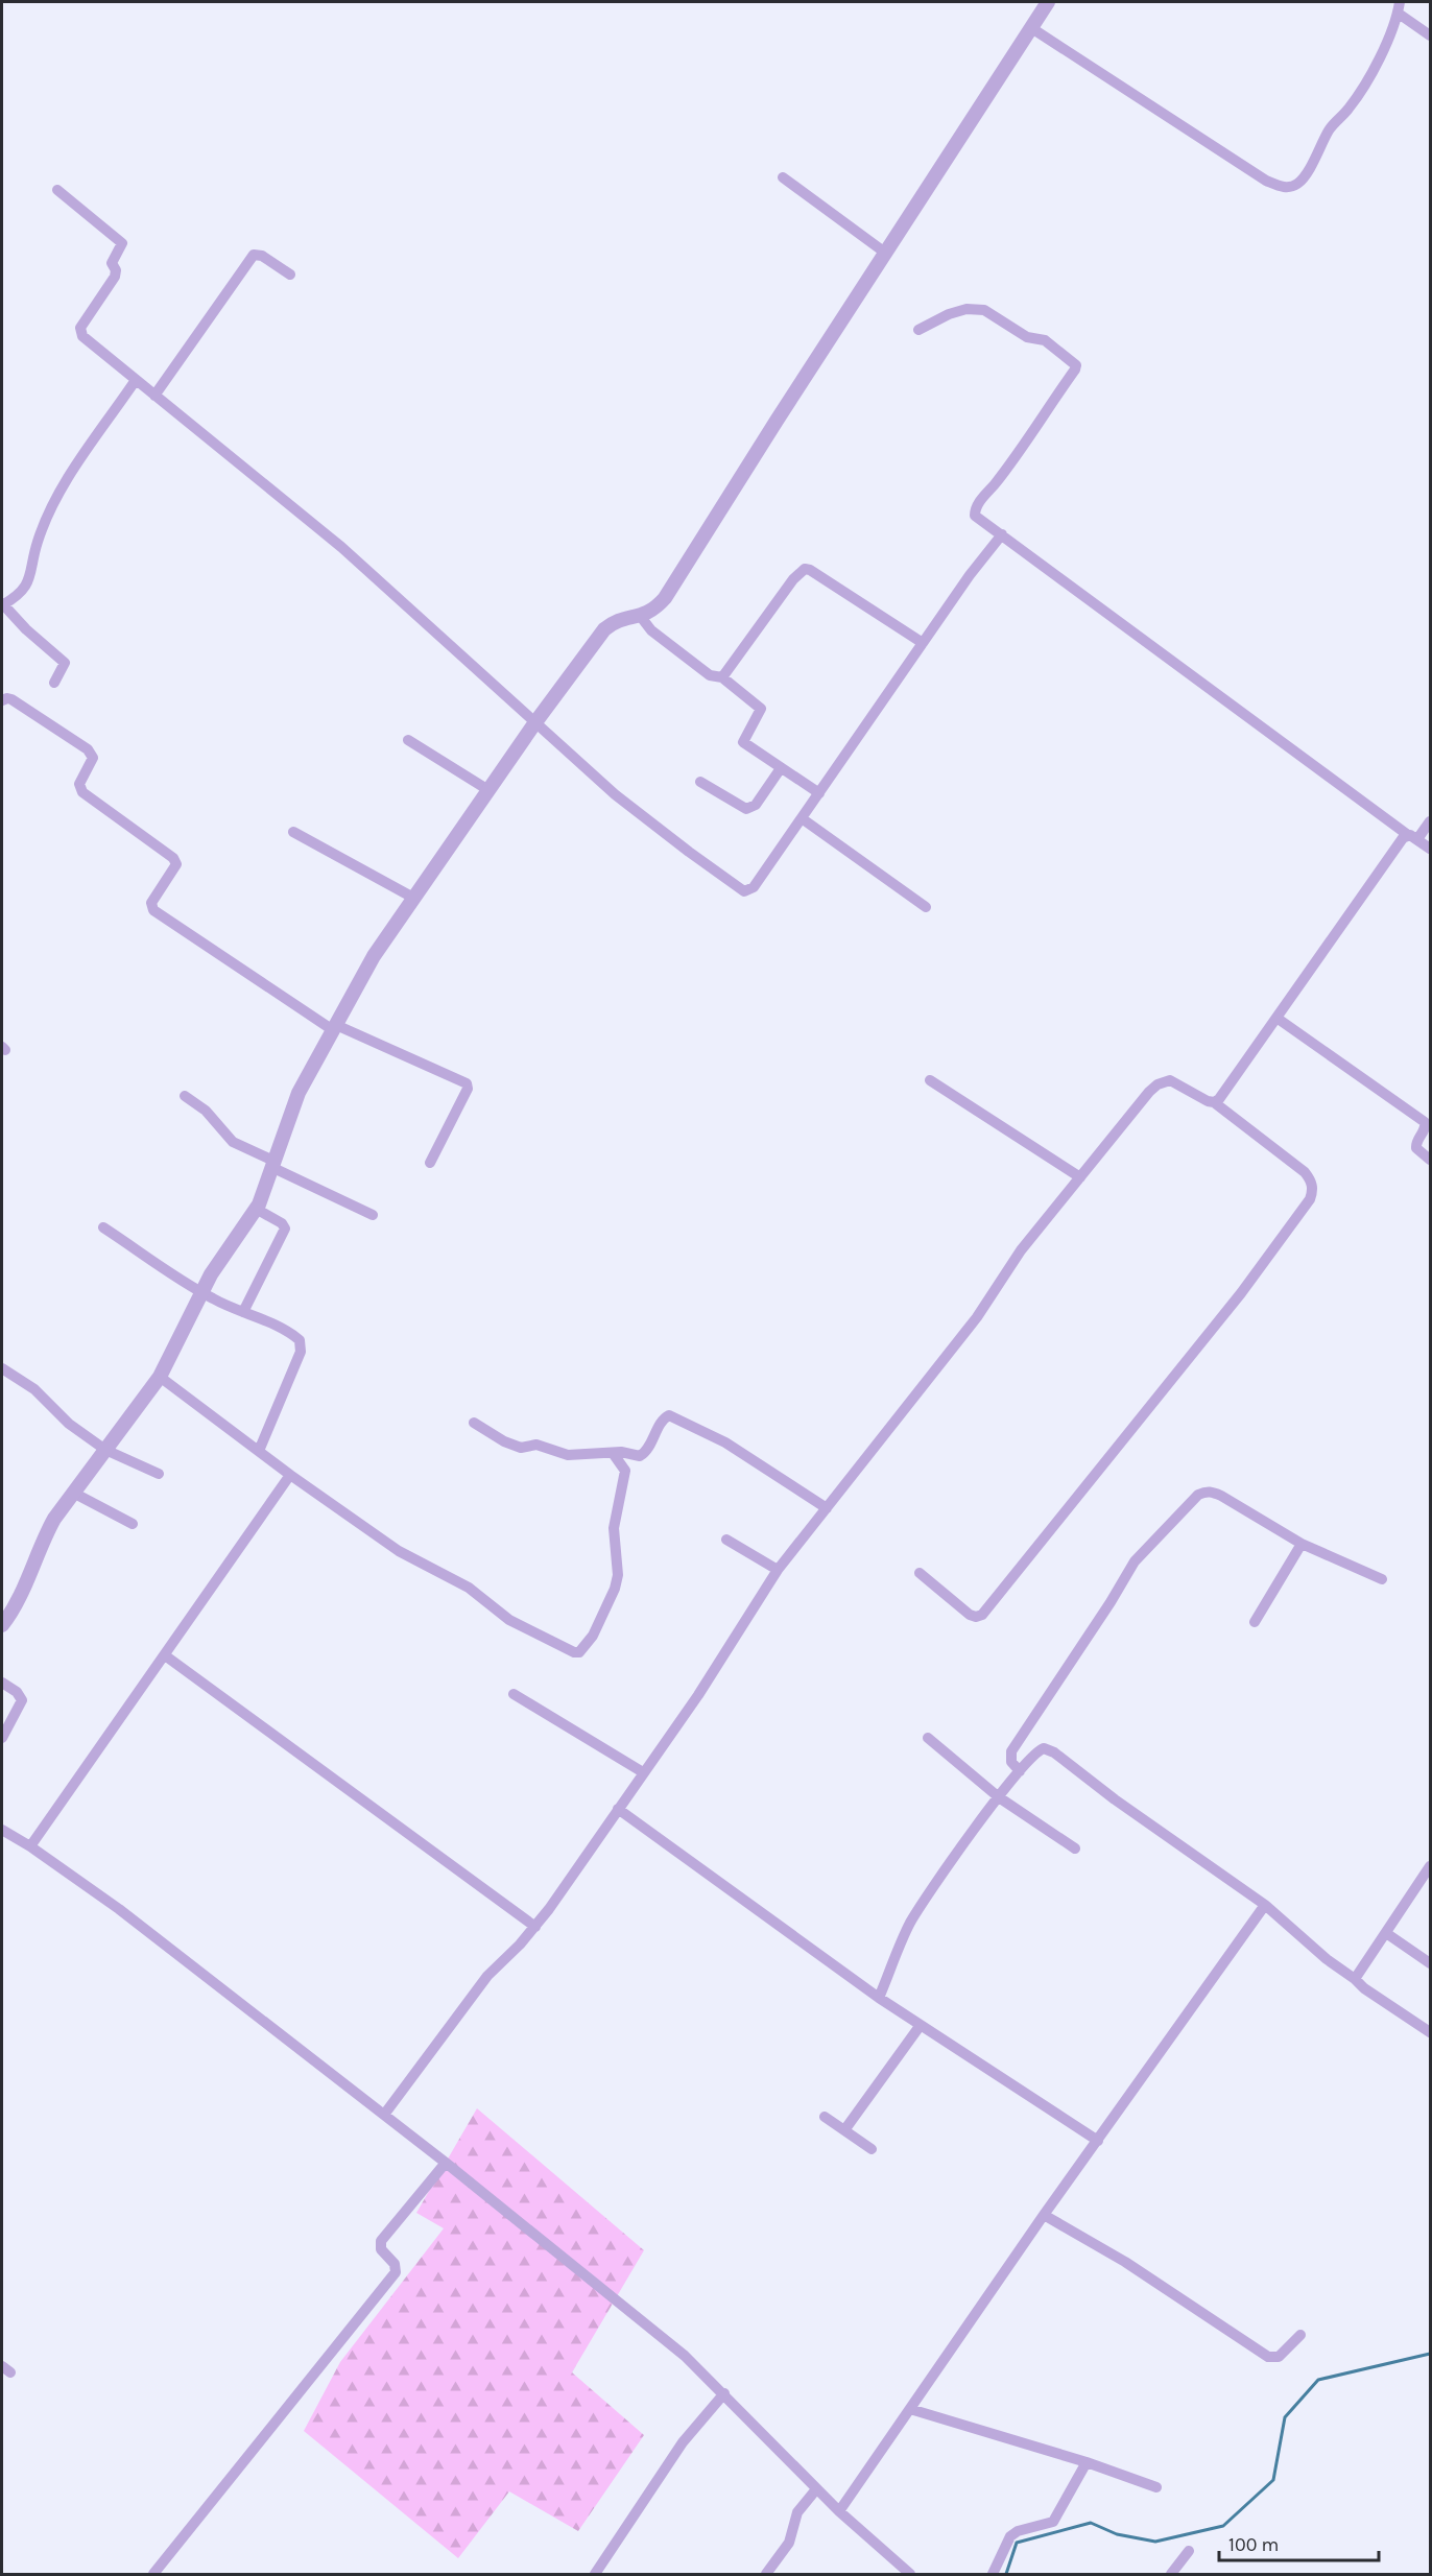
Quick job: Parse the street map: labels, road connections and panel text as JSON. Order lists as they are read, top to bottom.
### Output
{
  "scale_bar": "100 m"
}
